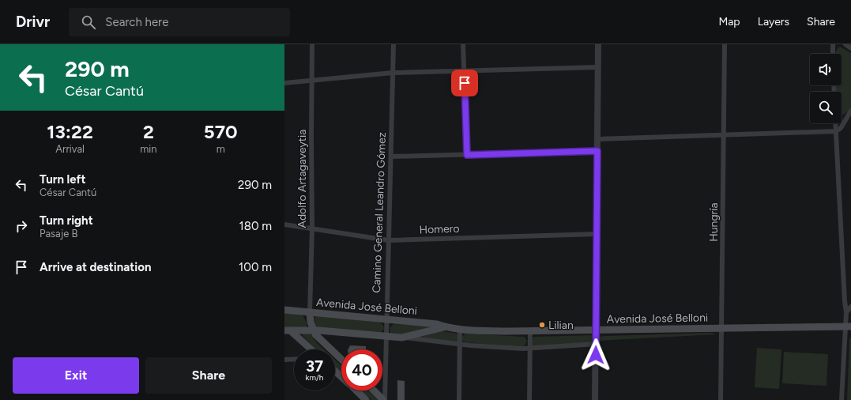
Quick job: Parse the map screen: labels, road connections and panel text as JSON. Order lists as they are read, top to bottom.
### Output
{
  "streets": {
    "main road": ["Avenida José Belloni"],
    "street": [
      "Adolfo Artagaveytia",
      "Camino General Leandro Gómez",
      "Hungría",
      "Homero"
    ]
  },
  "crossings": [
    ["Adolfo Artagaveytia", "Homero"],
    ["Adolfo Artagaveytia", "Avenida José Belloni"],
    ["Camino General Leandro Gómez", "Homero"],
    ["Camino General Leandro Gómez", "Avenida José Belloni"],
    ["Hungría", "Avenida José Belloni"]
  ],
  "places": ["Lilian"],
  "page": {
    "header": "Drivr",
    "search": "Search here",
    "nav": ["Map", "Layers", "Share"],
    "turn": ["290 m", "César Cantú"],
    "eta": [
      "13:22",
      "Arrival",
      "2",
      "min",
      "570",
      "m"
    ],
    "list": [
      {
        "name": "Turn left",
        "note": "César Cantú",
        "value": "290 m"
      },
      {
        "name": "Turn right",
        "note": "Pasaje B",
        "value": "180 m"
      },
      {
        "name": "Arrive at destination",
        "value": "100 m"
      }
    ],
    "speed": "37 km/h",
    "limit": "40",
    "buttons": ["Exit", "Share"]
  }
}
